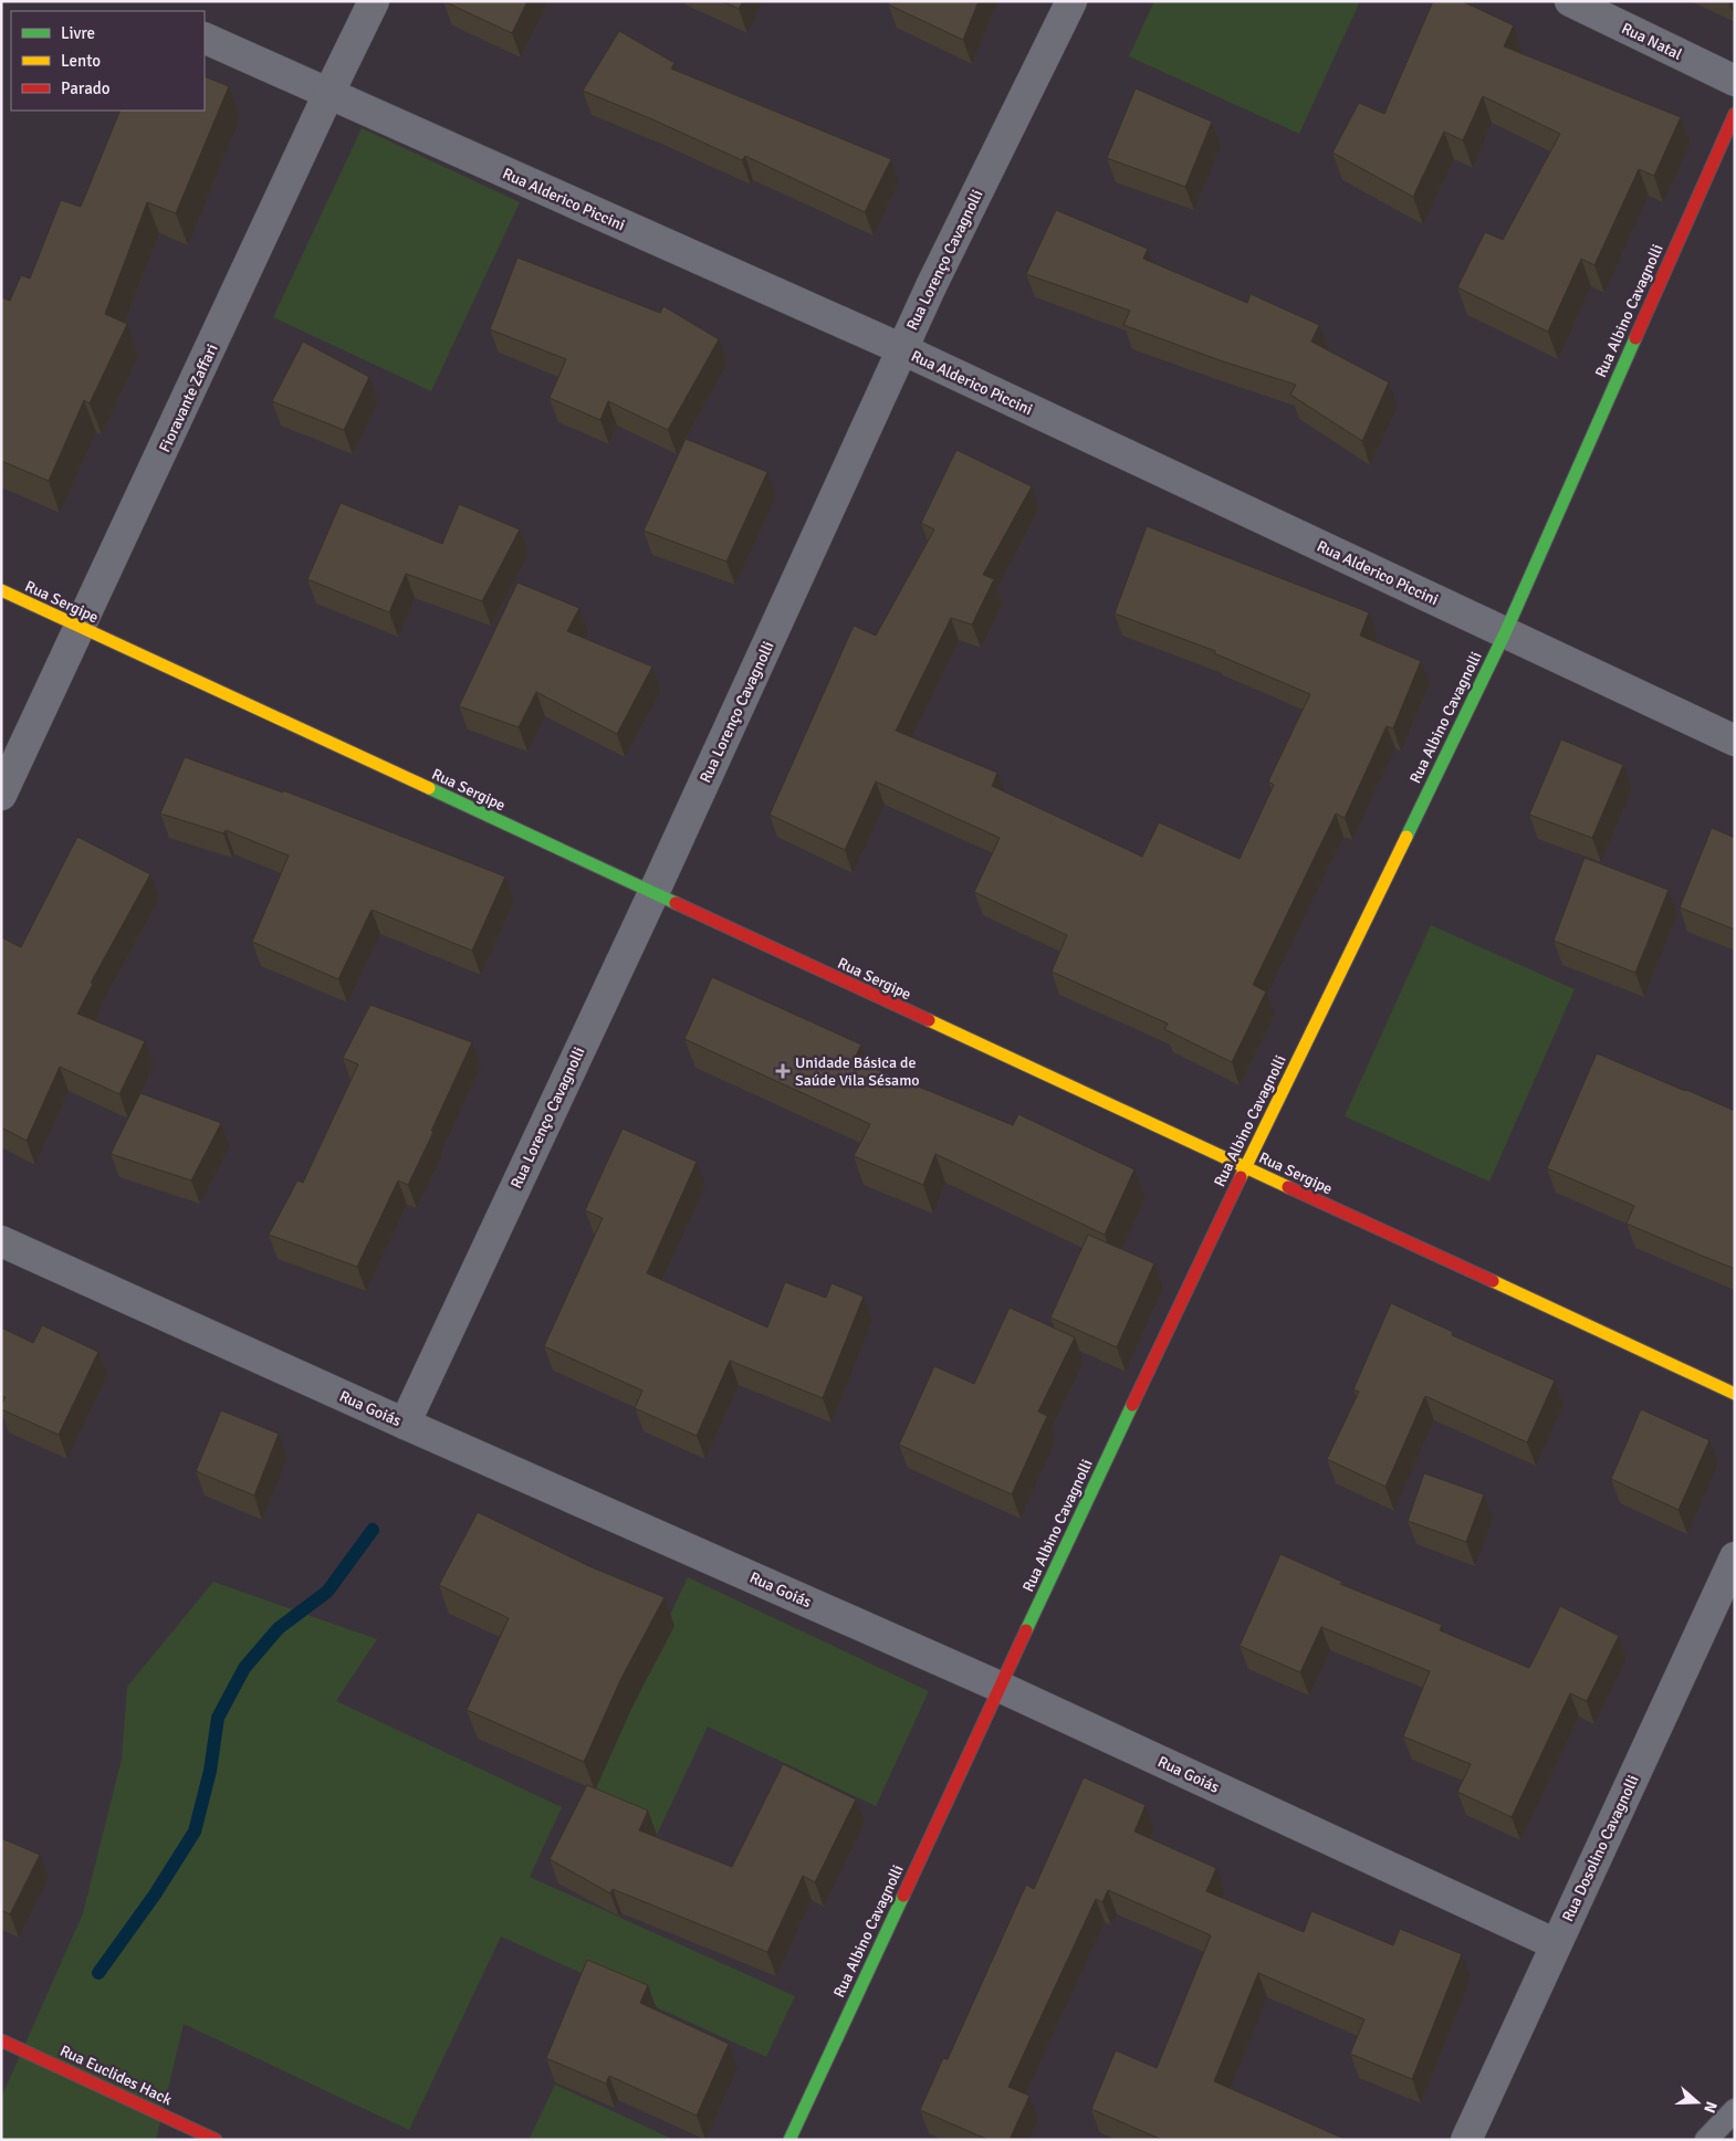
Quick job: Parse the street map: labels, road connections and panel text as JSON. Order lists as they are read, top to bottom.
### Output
{
  "streets": {
    "street": [
      "Rua Natal",
      "Rua Alderico Piccini",
      "Rua Lorenço Cavagnolli",
      "Rua Albino Cavagnolli",
      "Fioravante Zaffari",
      "Rua Sergipe",
      "Rua Goiás",
      "Rua Dosolino Cavagnolli",
      "Rua Euclides Hack"
    ]
  },
  "crossings": [
    ["Rua Alderico Piccini", "Rua Lorenço Cavagnolli"],
    ["Rua Alderico Piccini", "Rua Albino Cavagnolli"],
    ["Rua Alderico Piccini", "Fioravante Zaffari"],
    ["Rua Lorenço Cavagnolli", "Rua Sergipe"],
    ["Rua Lorenço Cavagnolli", "Rua Goiás"],
    ["Rua Albino Cavagnolli", "Rua Sergipe"],
    ["Rua Albino Cavagnolli", "Rua Goiás"],
    ["Fioravante Zaffari", "Rua Sergipe"],
    ["Rua Goiás", "Rua Dosolino Cavagnolli"]
  ],
  "places": {
    "health": ["Unidade Básica de Saúde Vila Sésamo"]
  },
  "legend": ["Livre", "Lento", "Parado"],
  "north": "right"
}
